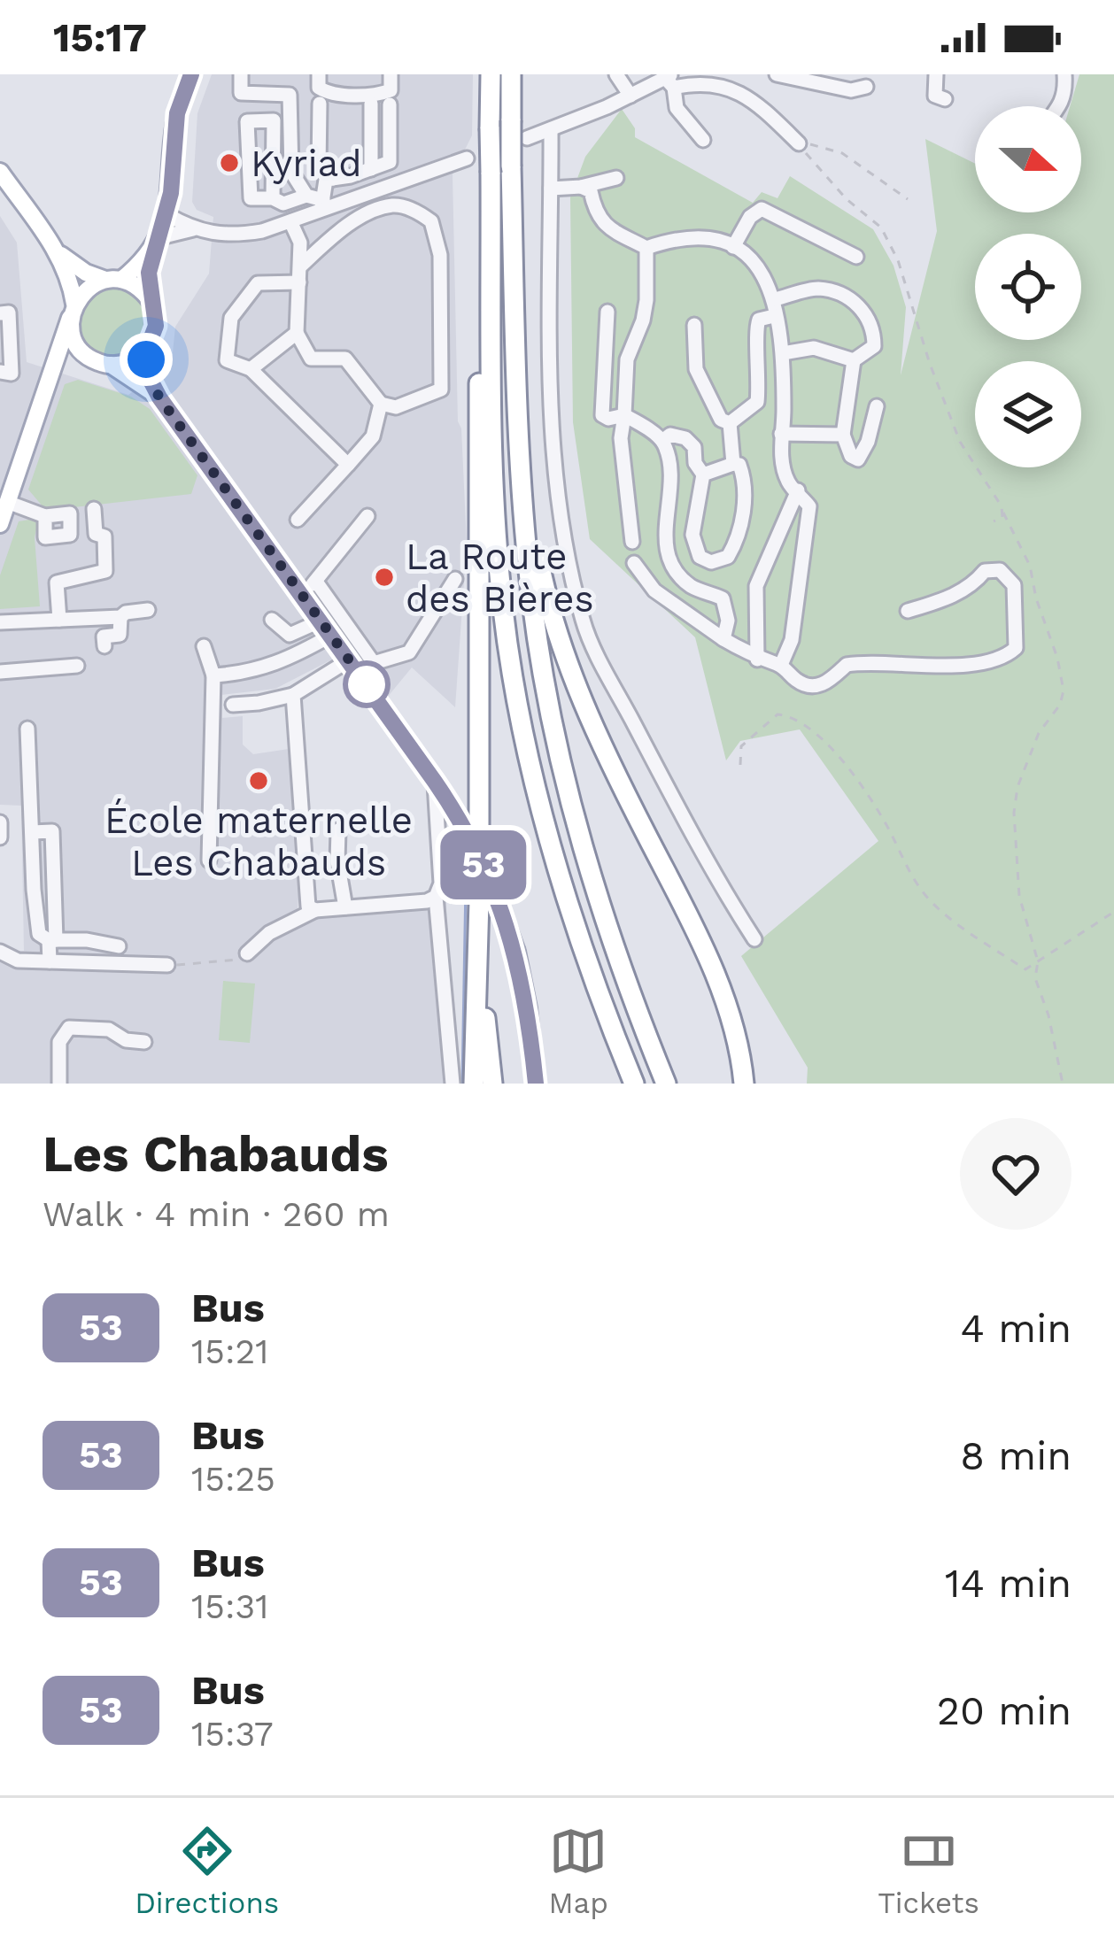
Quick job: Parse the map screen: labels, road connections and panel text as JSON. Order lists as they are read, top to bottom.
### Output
{
  "places": ["Kyriad", "La Route des Bières", "École maternelle Les Chabauds"],
  "lines": ["bus line 53"],
  "north": "right",
  "page": {
    "status": "15:17",
    "on_map": "53",
    "heading": ["Les Chabauds", "Walk · 4 min · 260 m"],
    "list": [
      {
        "mark": "53",
        "name": "Bus",
        "note": "15:21",
        "value": "4 min"
      },
      {
        "mark": "53",
        "name": "Bus",
        "note": "15:25",
        "value": "8 min"
      },
      {
        "mark": "53",
        "name": "Bus",
        "note": "15:31",
        "value": "14 min"
      },
      {
        "mark": "53",
        "name": "Bus",
        "note": "15:37",
        "value": "20 min"
      }
    ],
    "tabs": ["Directions", "Map", "Tickets"]
  }
}
